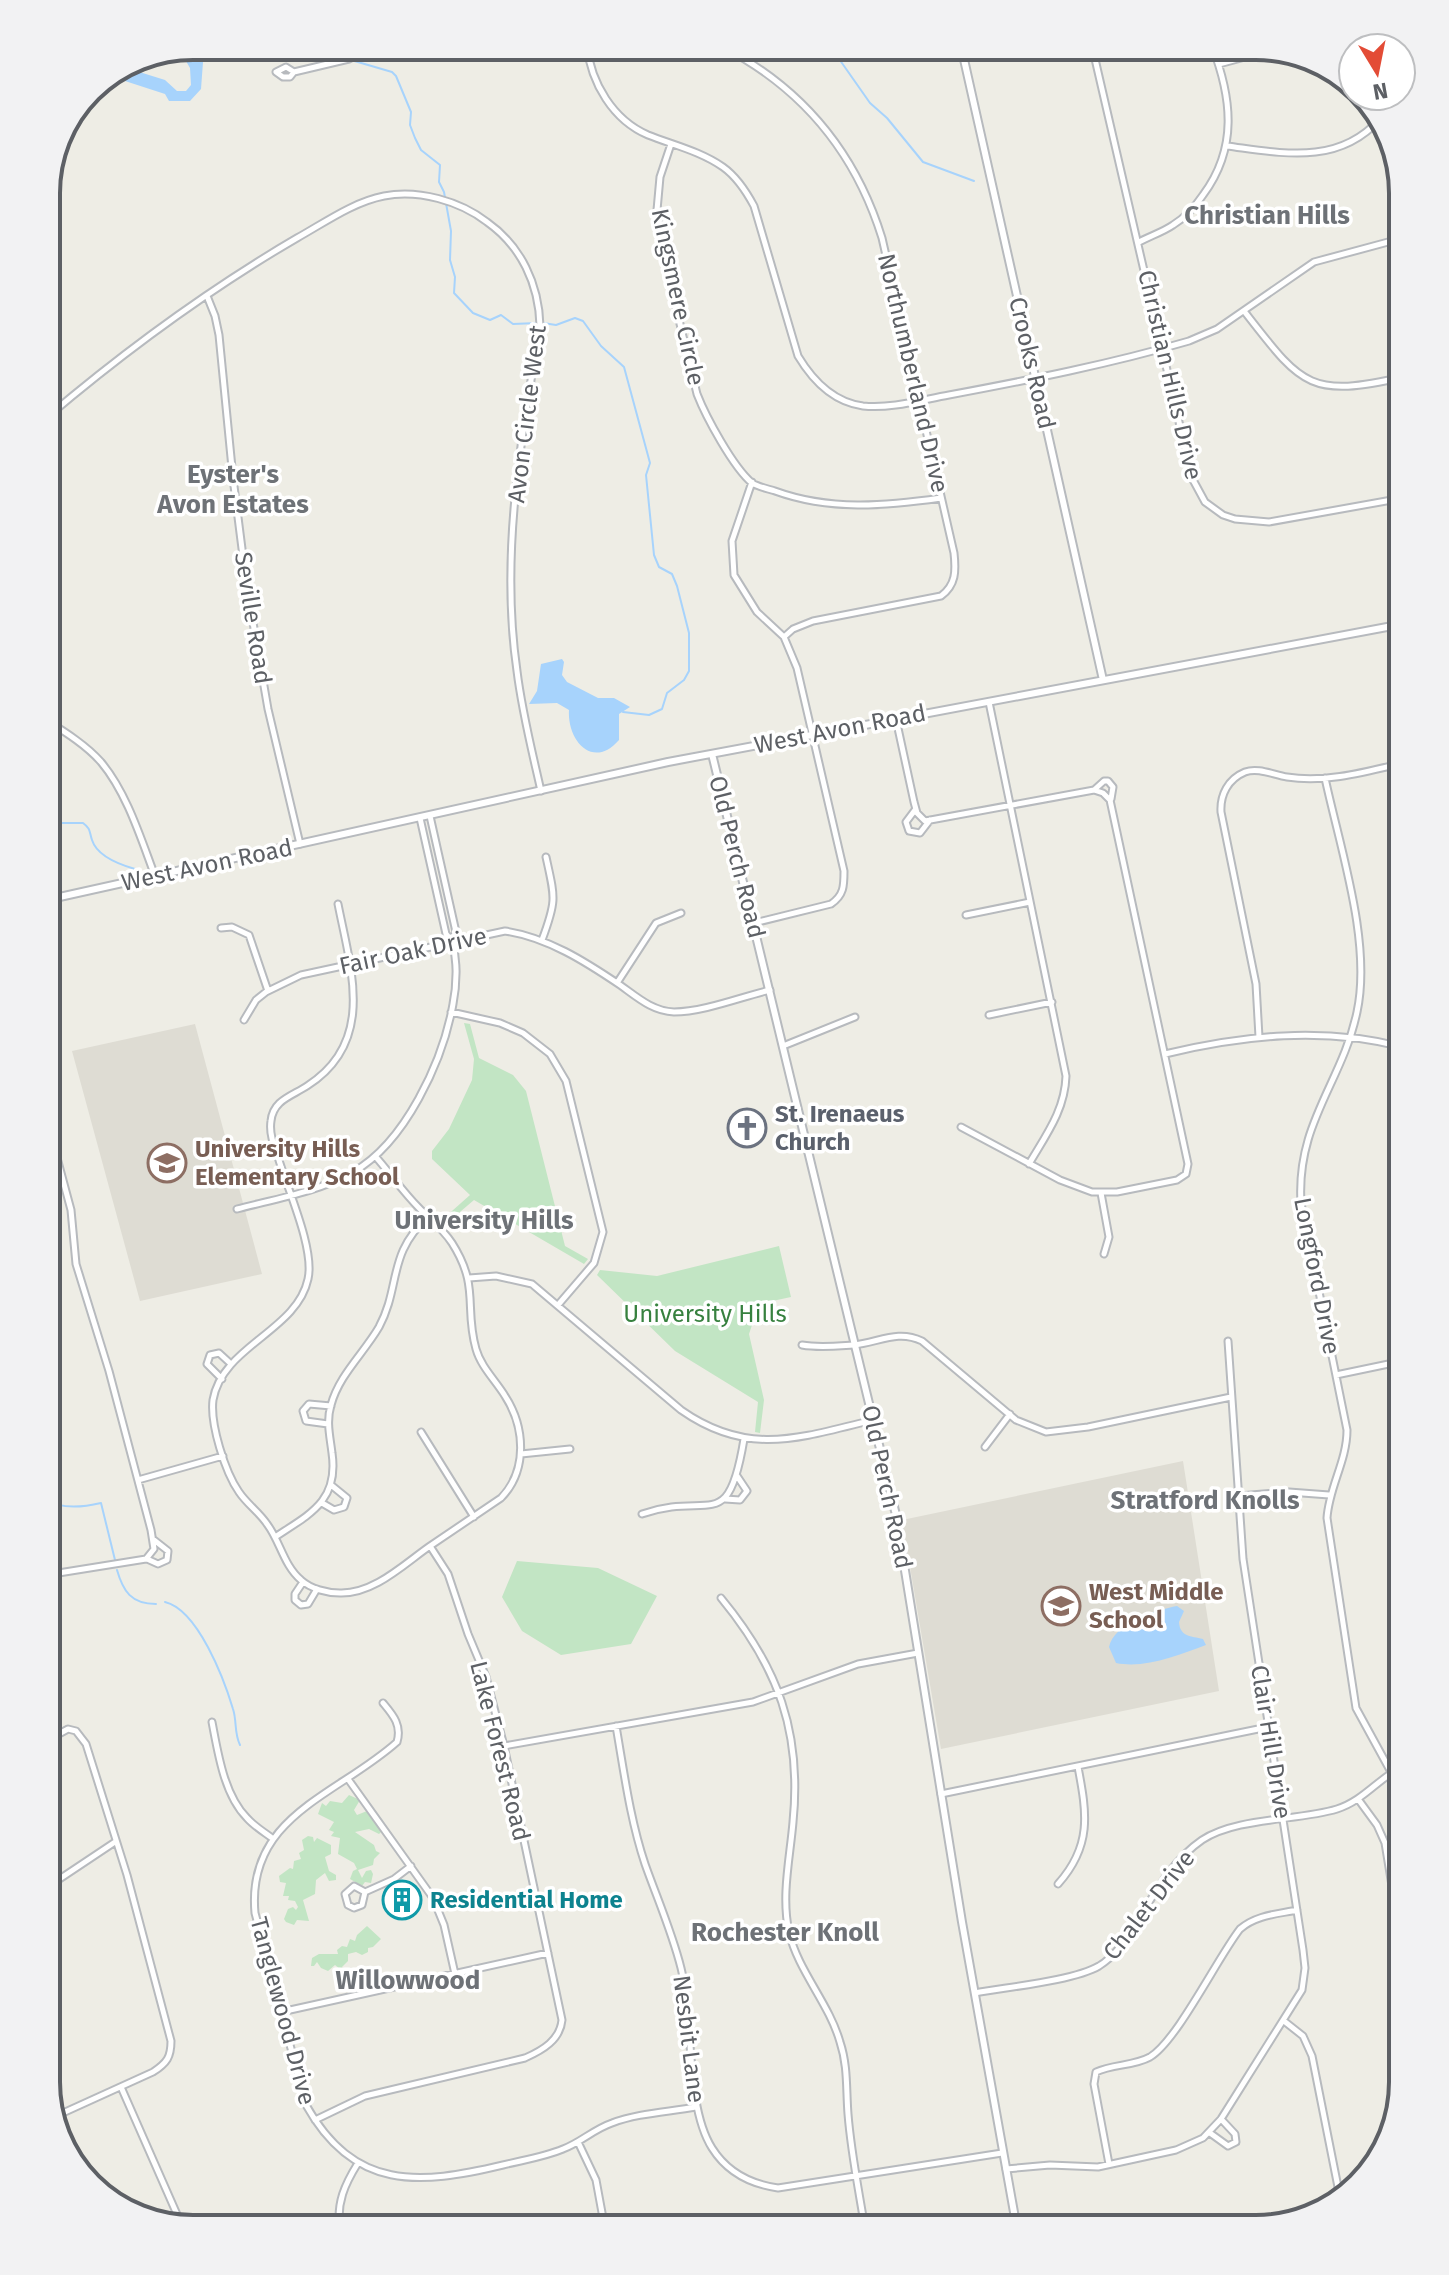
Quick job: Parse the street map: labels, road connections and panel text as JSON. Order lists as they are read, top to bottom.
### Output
{
  "streets": {
    "street": [
      "Kingsmere Circle",
      "Crooks Road",
      "Northumberland Drive",
      "Christian Hills Drive",
      "Avon Circle West",
      "Seville Road",
      "West Avon Road",
      "Old Perch Road",
      "Fair Oak Drive",
      "Longford Drive",
      "Clair Hill Drive",
      "Lake Forest Road",
      "Chalet Drive",
      "Tanglewood Drive",
      "Nesbit Lane"
    ]
  },
  "crossings": [
    ["Crooks Road", "West Avon Road"],
    ["Avon Circle West", "Seville Road"],
    ["Avon Circle West", "West Avon Road"],
    ["Seville Road", "West Avon Road"],
    ["West Avon Road", "Old Perch Road"],
    ["Old Perch Road", "Fair Oak Drive"],
    ["Old Perch Road", "Clair Hill Drive"],
    ["Old Perch Road", "Chalet Drive"],
    ["Old Perch Road", "Nesbit Lane"],
    ["Clair Hill Drive", "Chalet Drive"],
    ["Lake Forest Road", "Tanglewood Drive"],
    ["Tanglewood Drive", "Nesbit Lane"]
  ],
  "districts": [
    "Christian Hills",
    "Eyster's Avon Estates",
    "University Hills",
    "Stratford Knolls",
    "Rochester Knoll",
    "Willowwood"
  ],
  "parks": ["University Hills"],
  "places": {
    "church": ["St. Irenaeus Church"],
    "school or university": ["University Hills Elementary School", "West Middle School"],
    "building": ["Residential Home"]
  },
  "north": "bottom"
}
